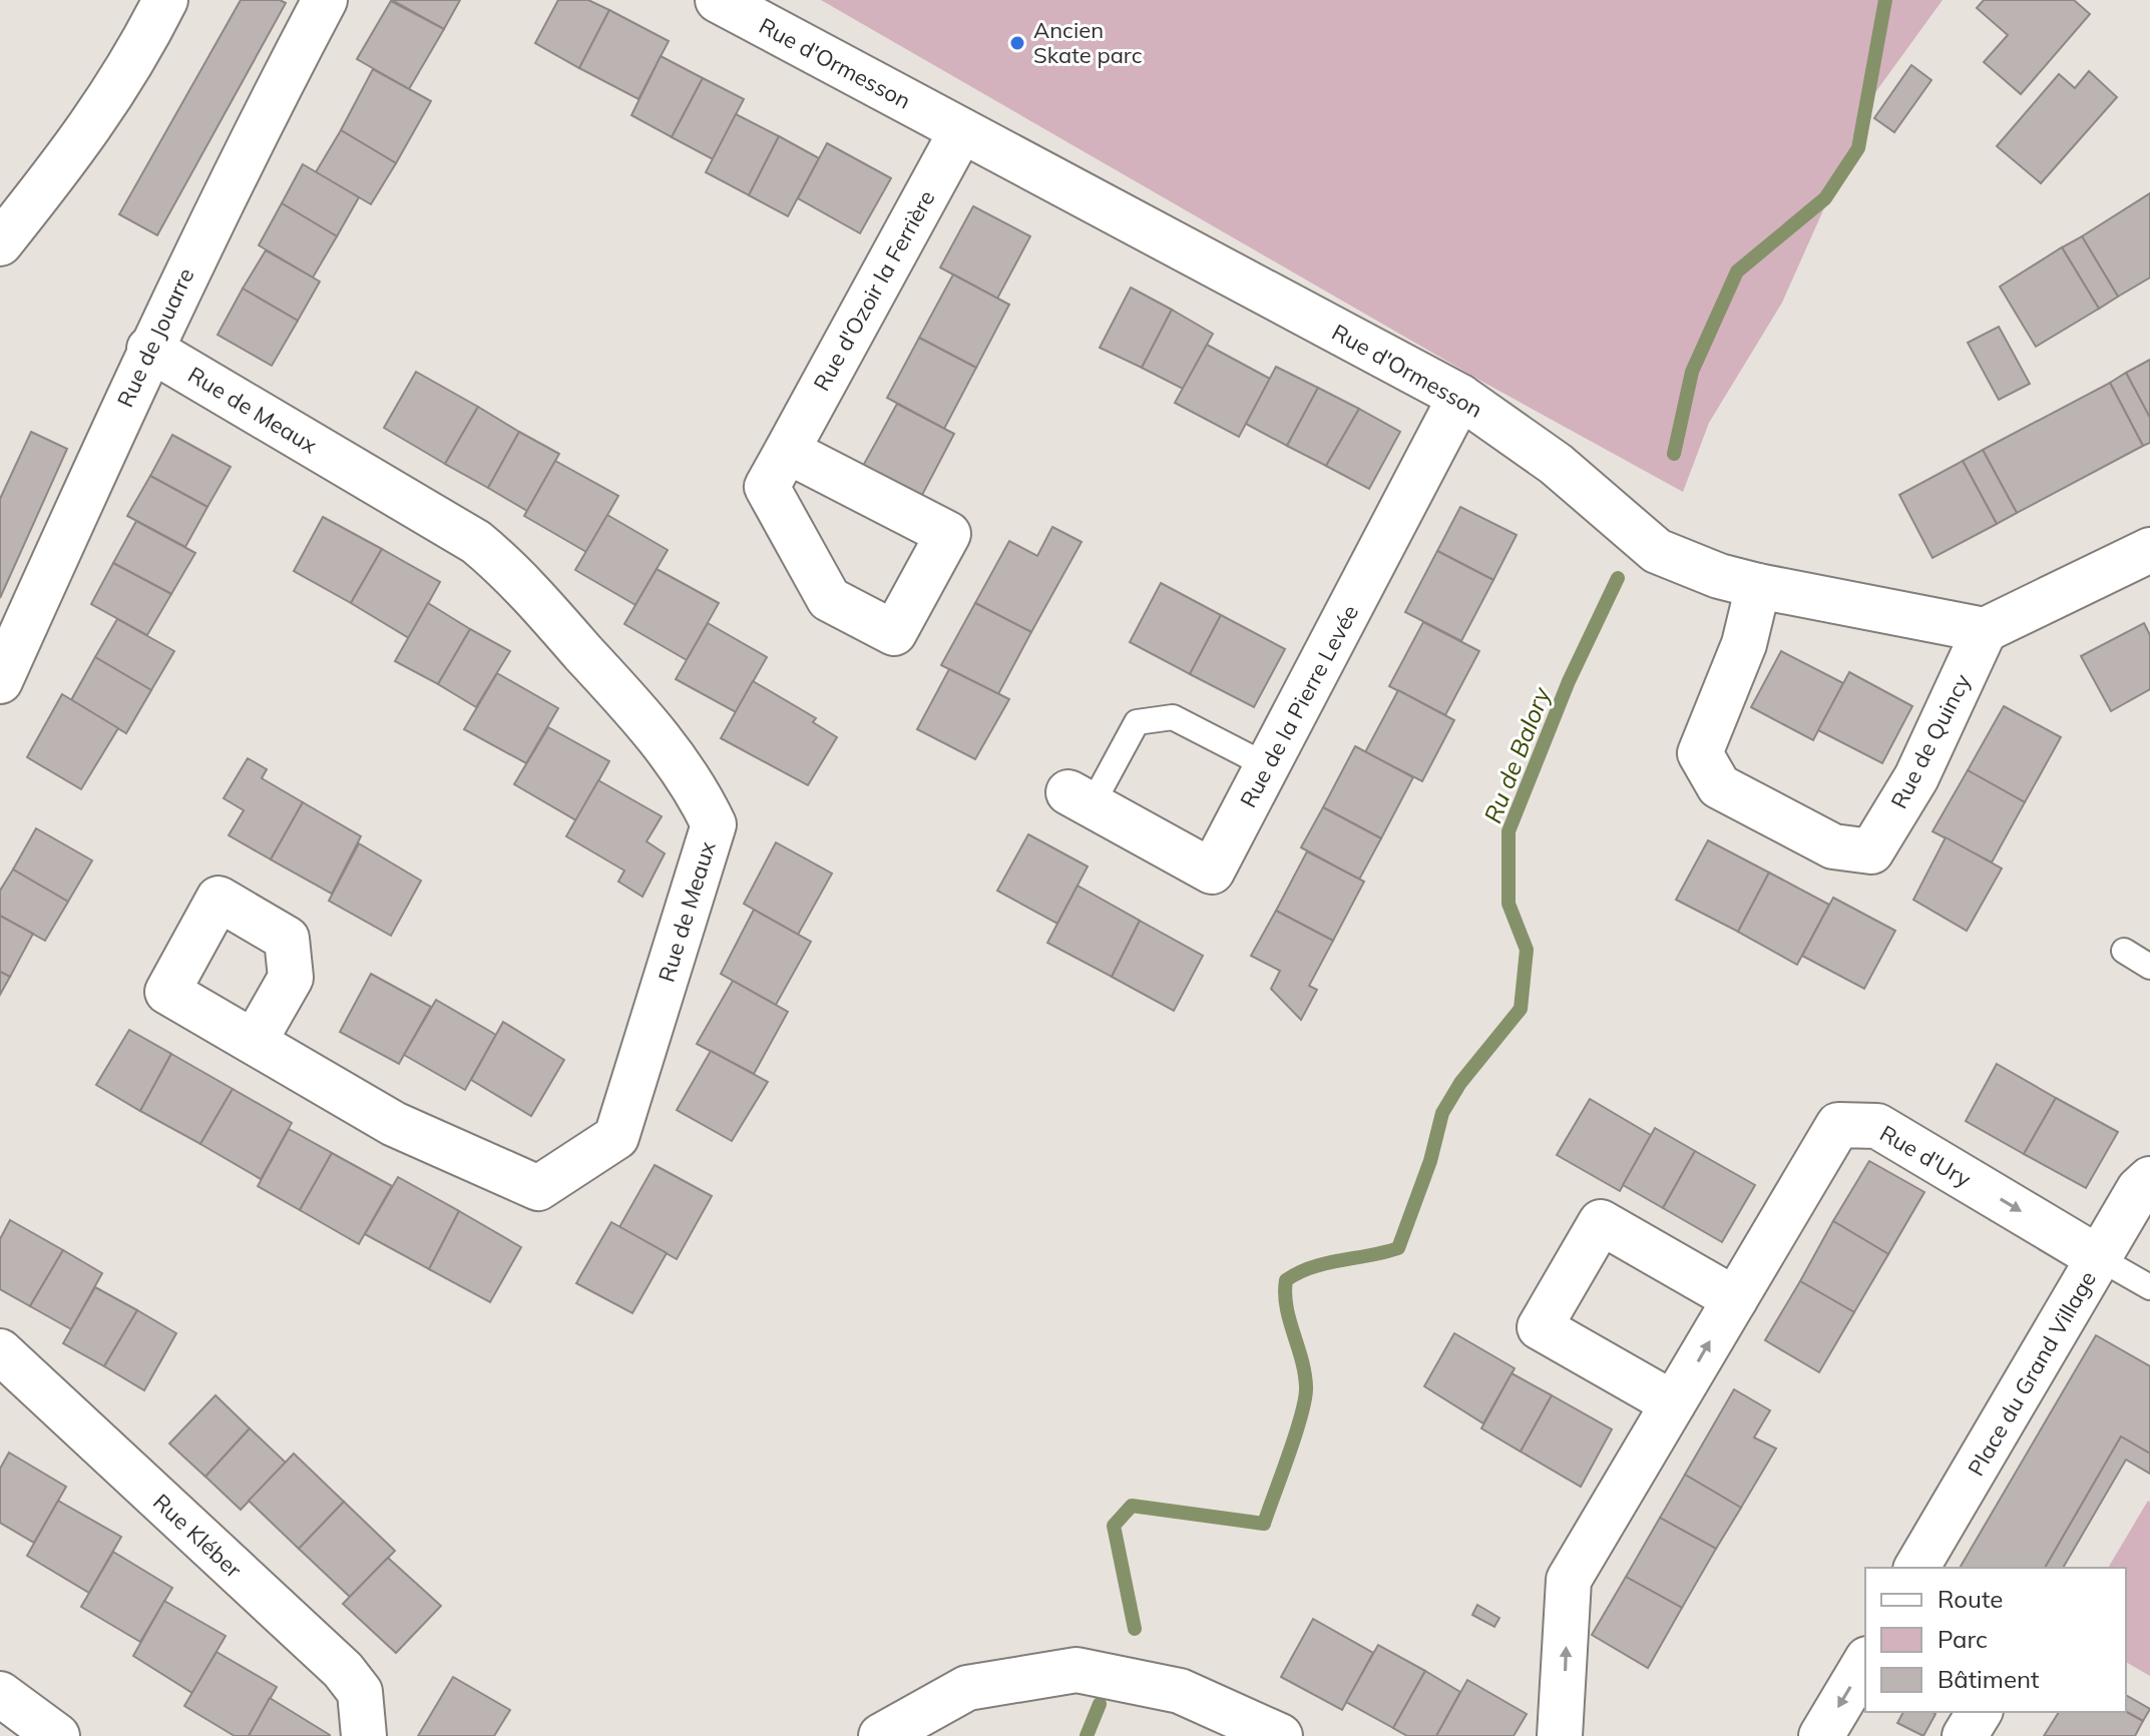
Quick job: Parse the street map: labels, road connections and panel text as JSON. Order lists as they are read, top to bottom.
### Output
{
  "streets": {
    "street": [
      "Rue d'Ormesson",
      "Rue d'Ozoir la Ferrière",
      "Rue de Jouarre",
      "Rue de Meaux",
      "Rue de la Pierre Levée",
      "Rue de Quincy",
      "Rue d'Ury",
      "Place du Grand Village",
      "Rue Kléber"
    ]
  },
  "crossings": [
    ["Rue d'Ormesson", "Rue d'Ozoir la Ferrière"],
    ["Rue d'Ormesson", "Rue de la Pierre Levée"],
    ["Rue d'Ormesson", "Rue de Quincy"],
    ["Rue de Jouarre", "Rue de Meaux"],
    ["Rue d'Ury", "Place du Grand Village"]
  ],
  "water": ["Ru de Balory"],
  "places": ["Ancien Skate parc"],
  "legend": ["Route", "Parc", "Bâtiment"]
}
